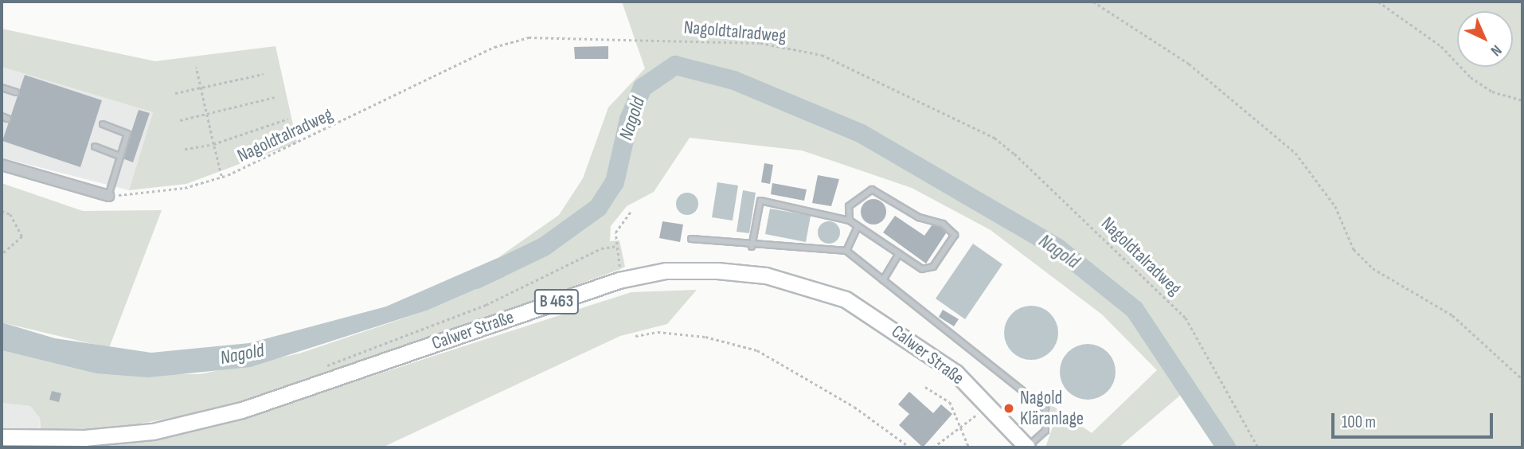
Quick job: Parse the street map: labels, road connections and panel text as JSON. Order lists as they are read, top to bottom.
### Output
{
  "streets": {
    "main road": ["B 463", "Calwer Straße"],
    "path": ["Nagoldtalradweg"]
  },
  "water": ["Nagold"],
  "places": ["Nagold Kläranlage"],
  "scale_bar": "100 m",
  "north": "bottom right"
}
